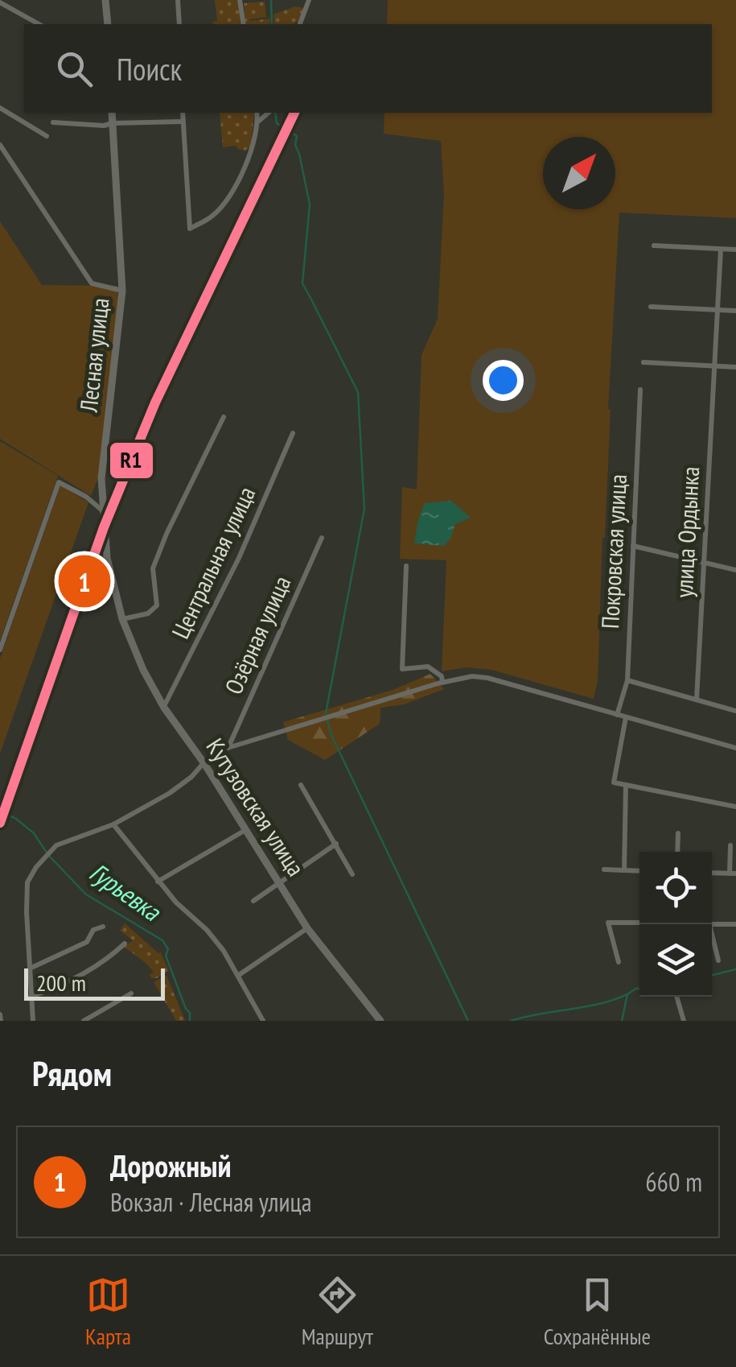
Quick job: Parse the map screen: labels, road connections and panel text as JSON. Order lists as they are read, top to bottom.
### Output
{
  "streets": {
    "street": [
      "Лесная улица",
      "улица Ордынка",
      "Покровская улица",
      "Центральная улица",
      "Озёрная улица",
      "Кутузовская улица"
    ]
  },
  "crossings": [
    ["Лесная улица", "Кутузовская улица"],
    ["Центральная улица", "Кутузовская улица"]
  ],
  "water": ["Гурьевка"],
  "lines": ["transit line R1"],
  "scale_bar": "200 m",
  "north": "top right",
  "page": {
    "search": "Поиск",
    "pins": "1",
    "scale": "200 m",
    "heading": "Рядом",
    "list": [
      {
        "mark": "1",
        "name": "Дорожный",
        "note": "Вокзал · Лесная улица",
        "value": "660 m"
      }
    ],
    "nav": ["Карта", "Маршрут", "Сохранённые"]
  }
}
